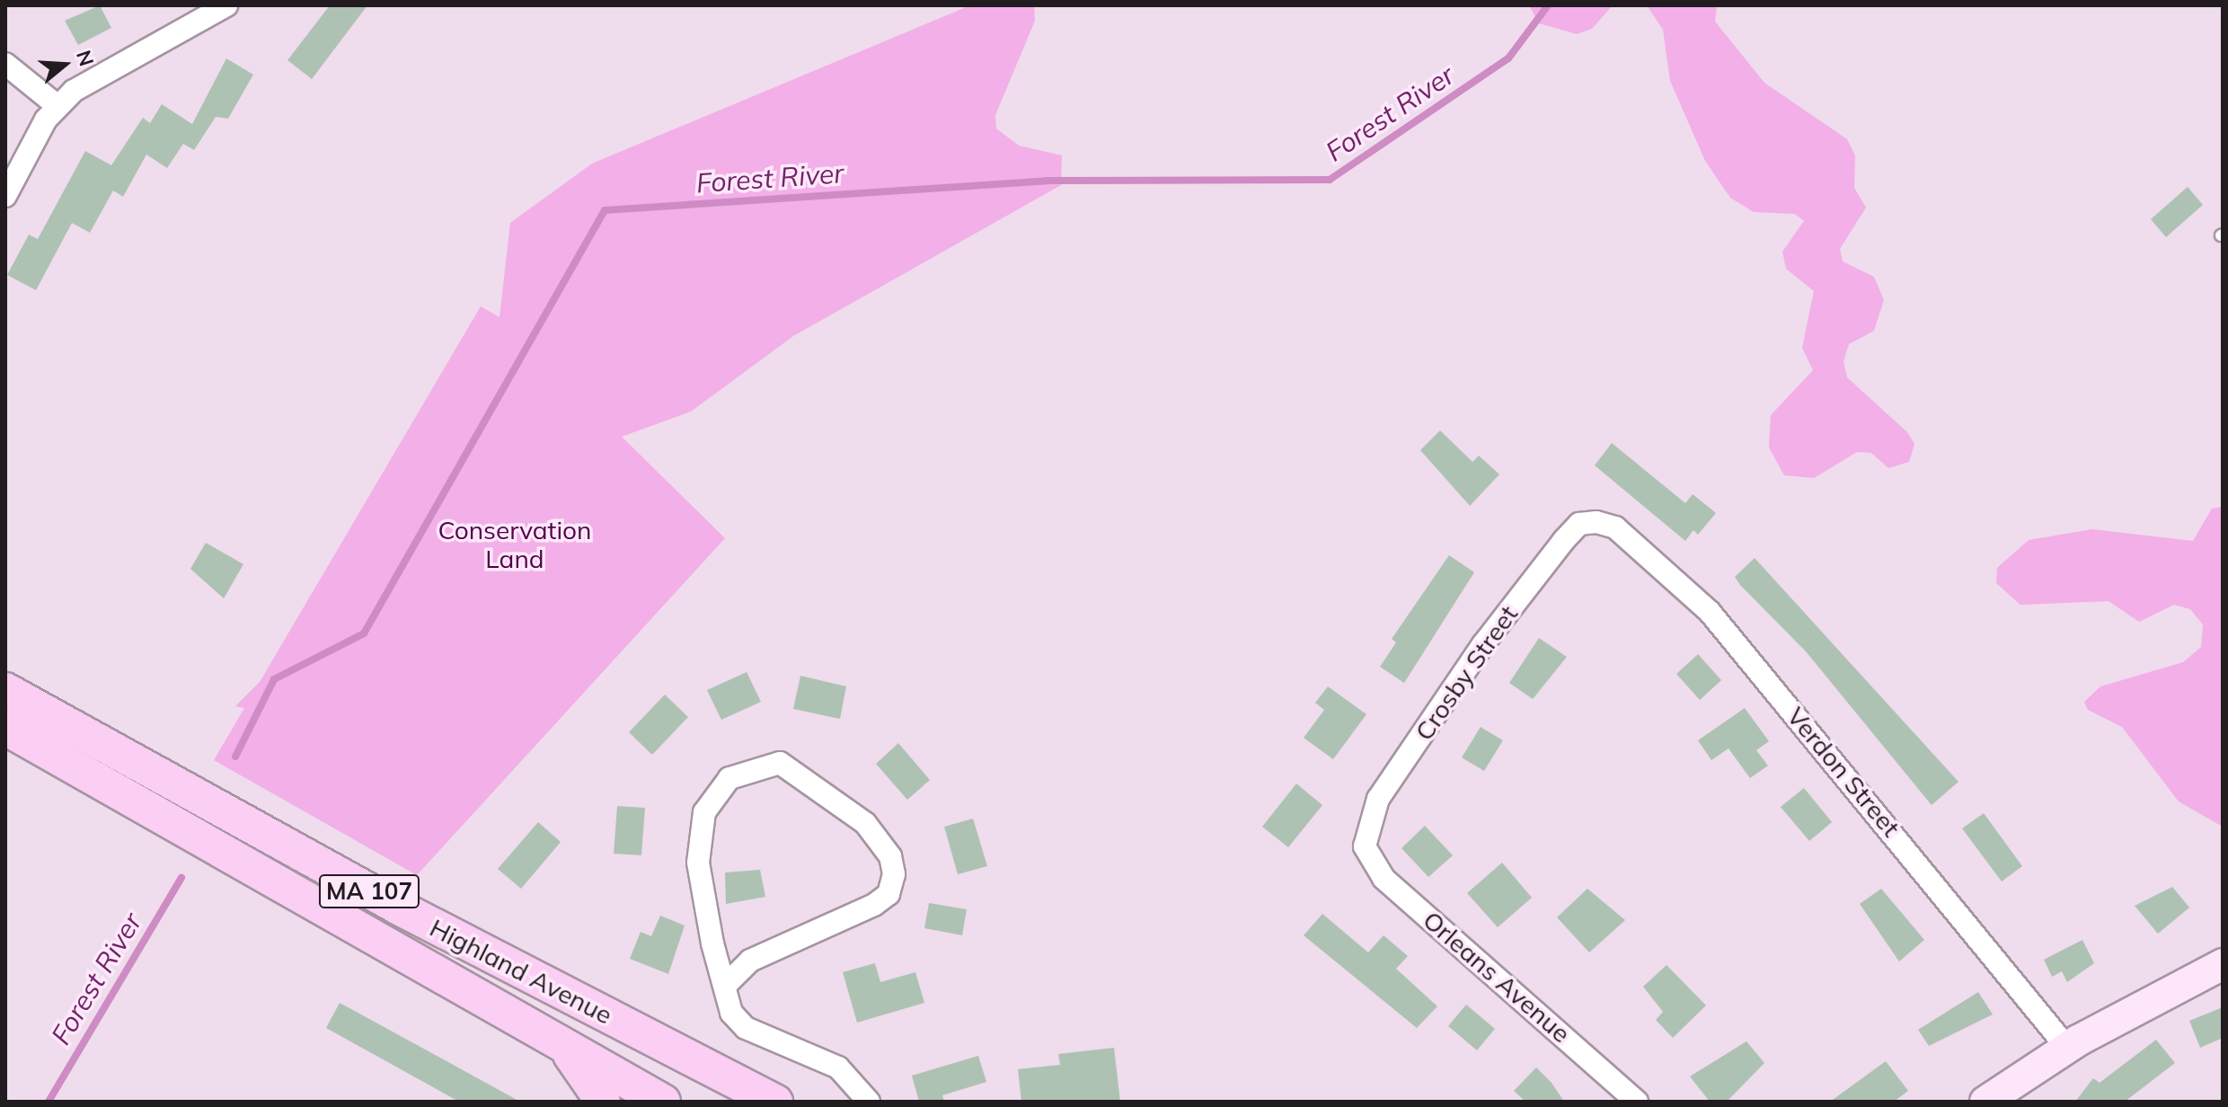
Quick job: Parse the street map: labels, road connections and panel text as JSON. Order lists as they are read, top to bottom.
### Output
{
  "streets": {
    "main road": ["MA 107", "Highland Avenue"],
    "street": ["Crosby Street", "Verdon Street", "Orleans Avenue"]
  },
  "crossings": [
    ["Crosby Street", "Verdon Street"],
    ["Crosby Street", "Orleans Avenue"]
  ],
  "water": ["Forest River"],
  "parks": ["Conservation Land"],
  "north": "right"
}
